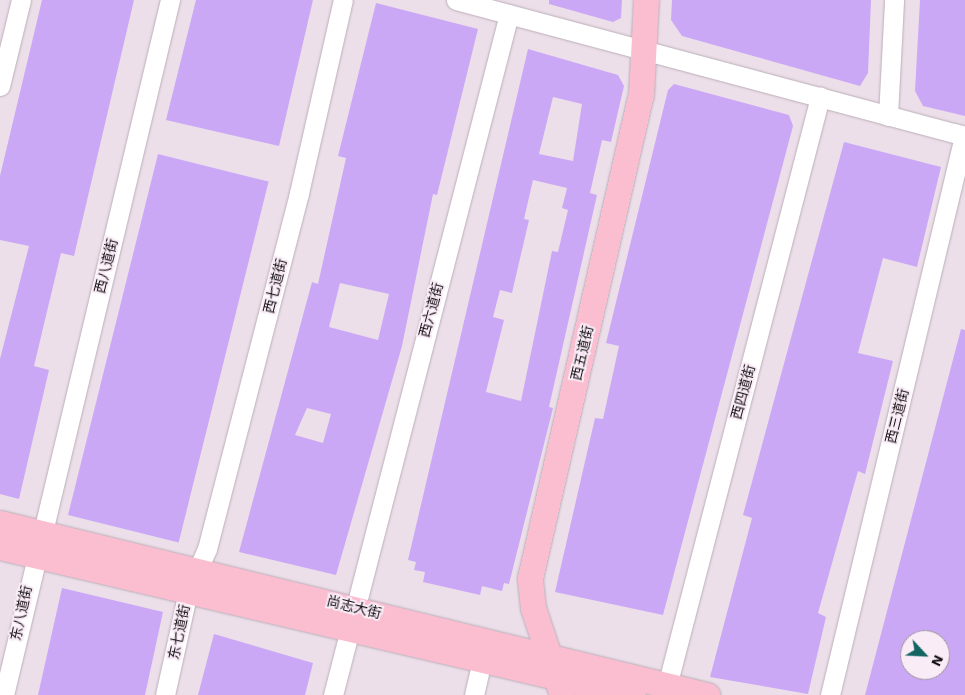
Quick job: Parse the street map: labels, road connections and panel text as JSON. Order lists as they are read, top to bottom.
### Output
{
  "streets": {
    "main road": ["西五道街", "尚志大街"],
    "street": [
      "西八道街",
      "西七道街",
      "西六道街",
      "西四道街",
      "西三道街",
      "东八道街",
      "东七道街"
    ]
  },
  "crossings": [
    ["西八道街", "尚志大街"],
    ["西八道街", "东八道街"],
    ["西七道街", "尚志大街"],
    ["西七道街", "东七道街"],
    ["西六道街", "尚志大街"],
    ["西五道街", "尚志大街"],
    ["西四道街", "尚志大街"],
    ["尚志大街", "东八道街"],
    ["尚志大街", "东七道街"]
  ],
  "north": "bottom right"
}
